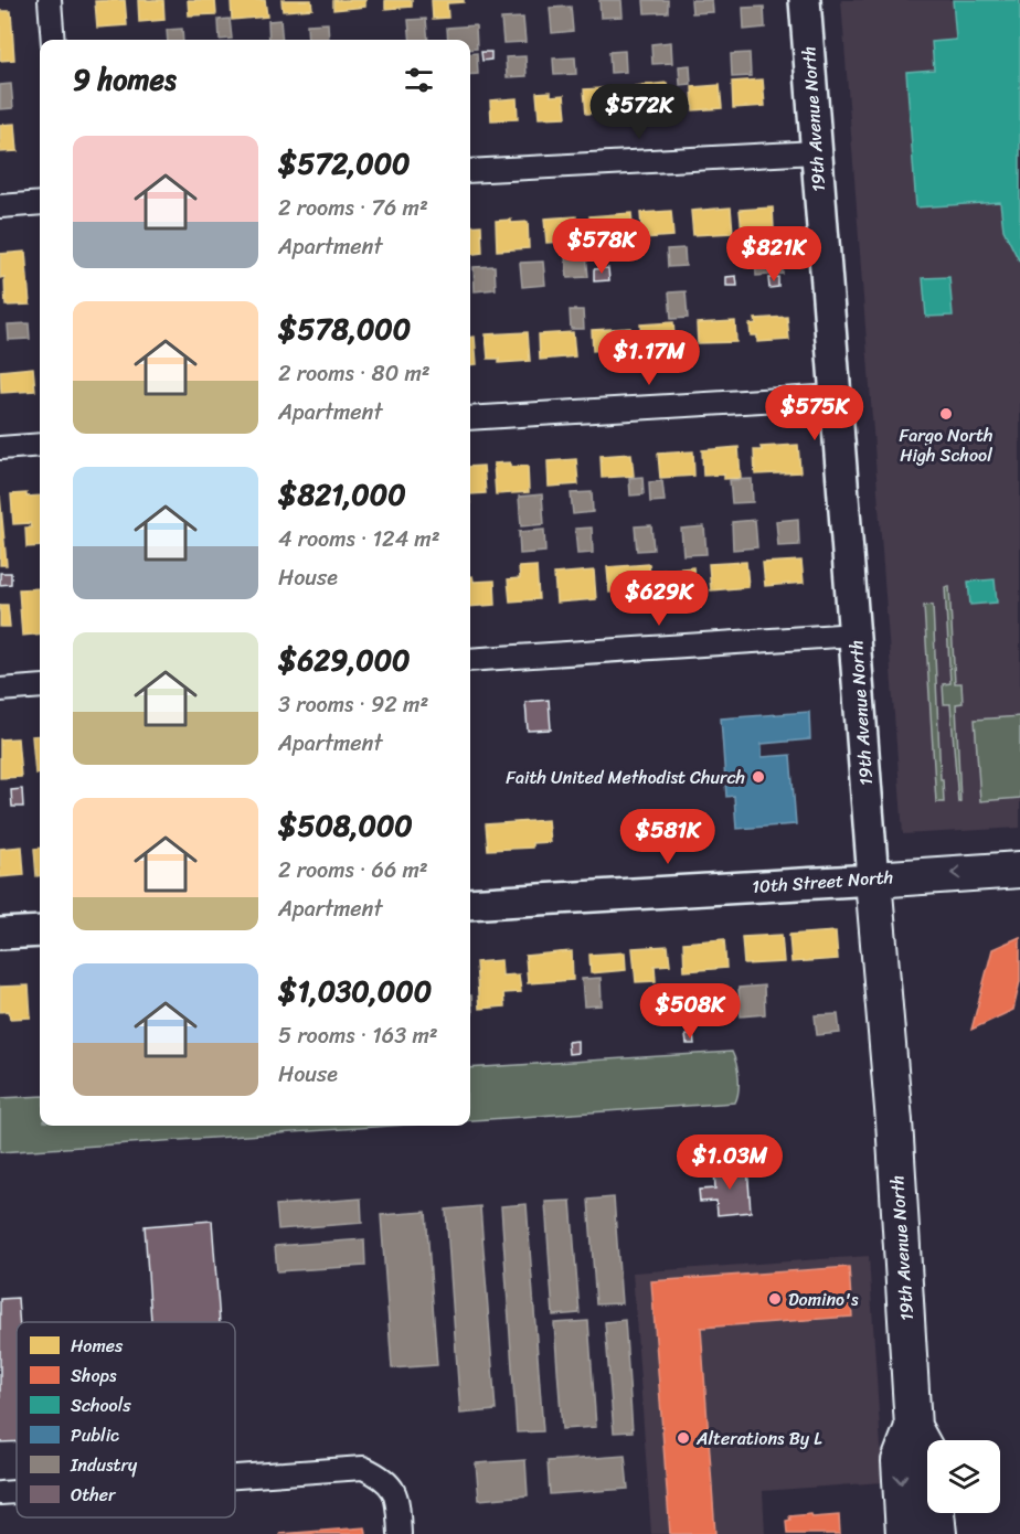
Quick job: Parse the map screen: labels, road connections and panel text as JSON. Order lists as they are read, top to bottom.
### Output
{
  "streets": {
    "main road": ["19th Avenue North", "10th Street North"]
  },
  "crossings": [
    ["19th Avenue North", "10th Street North"]
  ],
  "places": [
    "Fargo North High School",
    "Faith United Methodist Church",
    "Domino's",
    "Alterations By L"
  ],
  "legend": [
    "Homes",
    "Shops",
    "Schools",
    "Public",
    "Industry",
    "Other"
  ],
  "page": {
    "heading": "9 homes",
    "price": [
      "$572K",
      "$578K",
      "$821K",
      "$1.17M",
      "$575K",
      "$629K",
      "$581K",
      "$508K",
      "$1.03M"
    ],
    "list": [
      {
        "name": "$572,000",
        "note": "2 rooms · 76 m² · Apartment"
      },
      {
        "name": "$578,000",
        "note": "2 rooms · 80 m² · Apartment"
      },
      {
        "name": "$821,000",
        "note": "4 rooms · 124 m² · House"
      },
      {
        "name": "$629,000",
        "note": "3 rooms · 92 m² · Apartment"
      },
      {
        "name": "$508,000",
        "note": "2 rooms · 66 m² · Apartment"
      },
      {
        "name": "$1,030,000",
        "note": "5 rooms · 163 m² · House"
      }
    ]
  }
}
